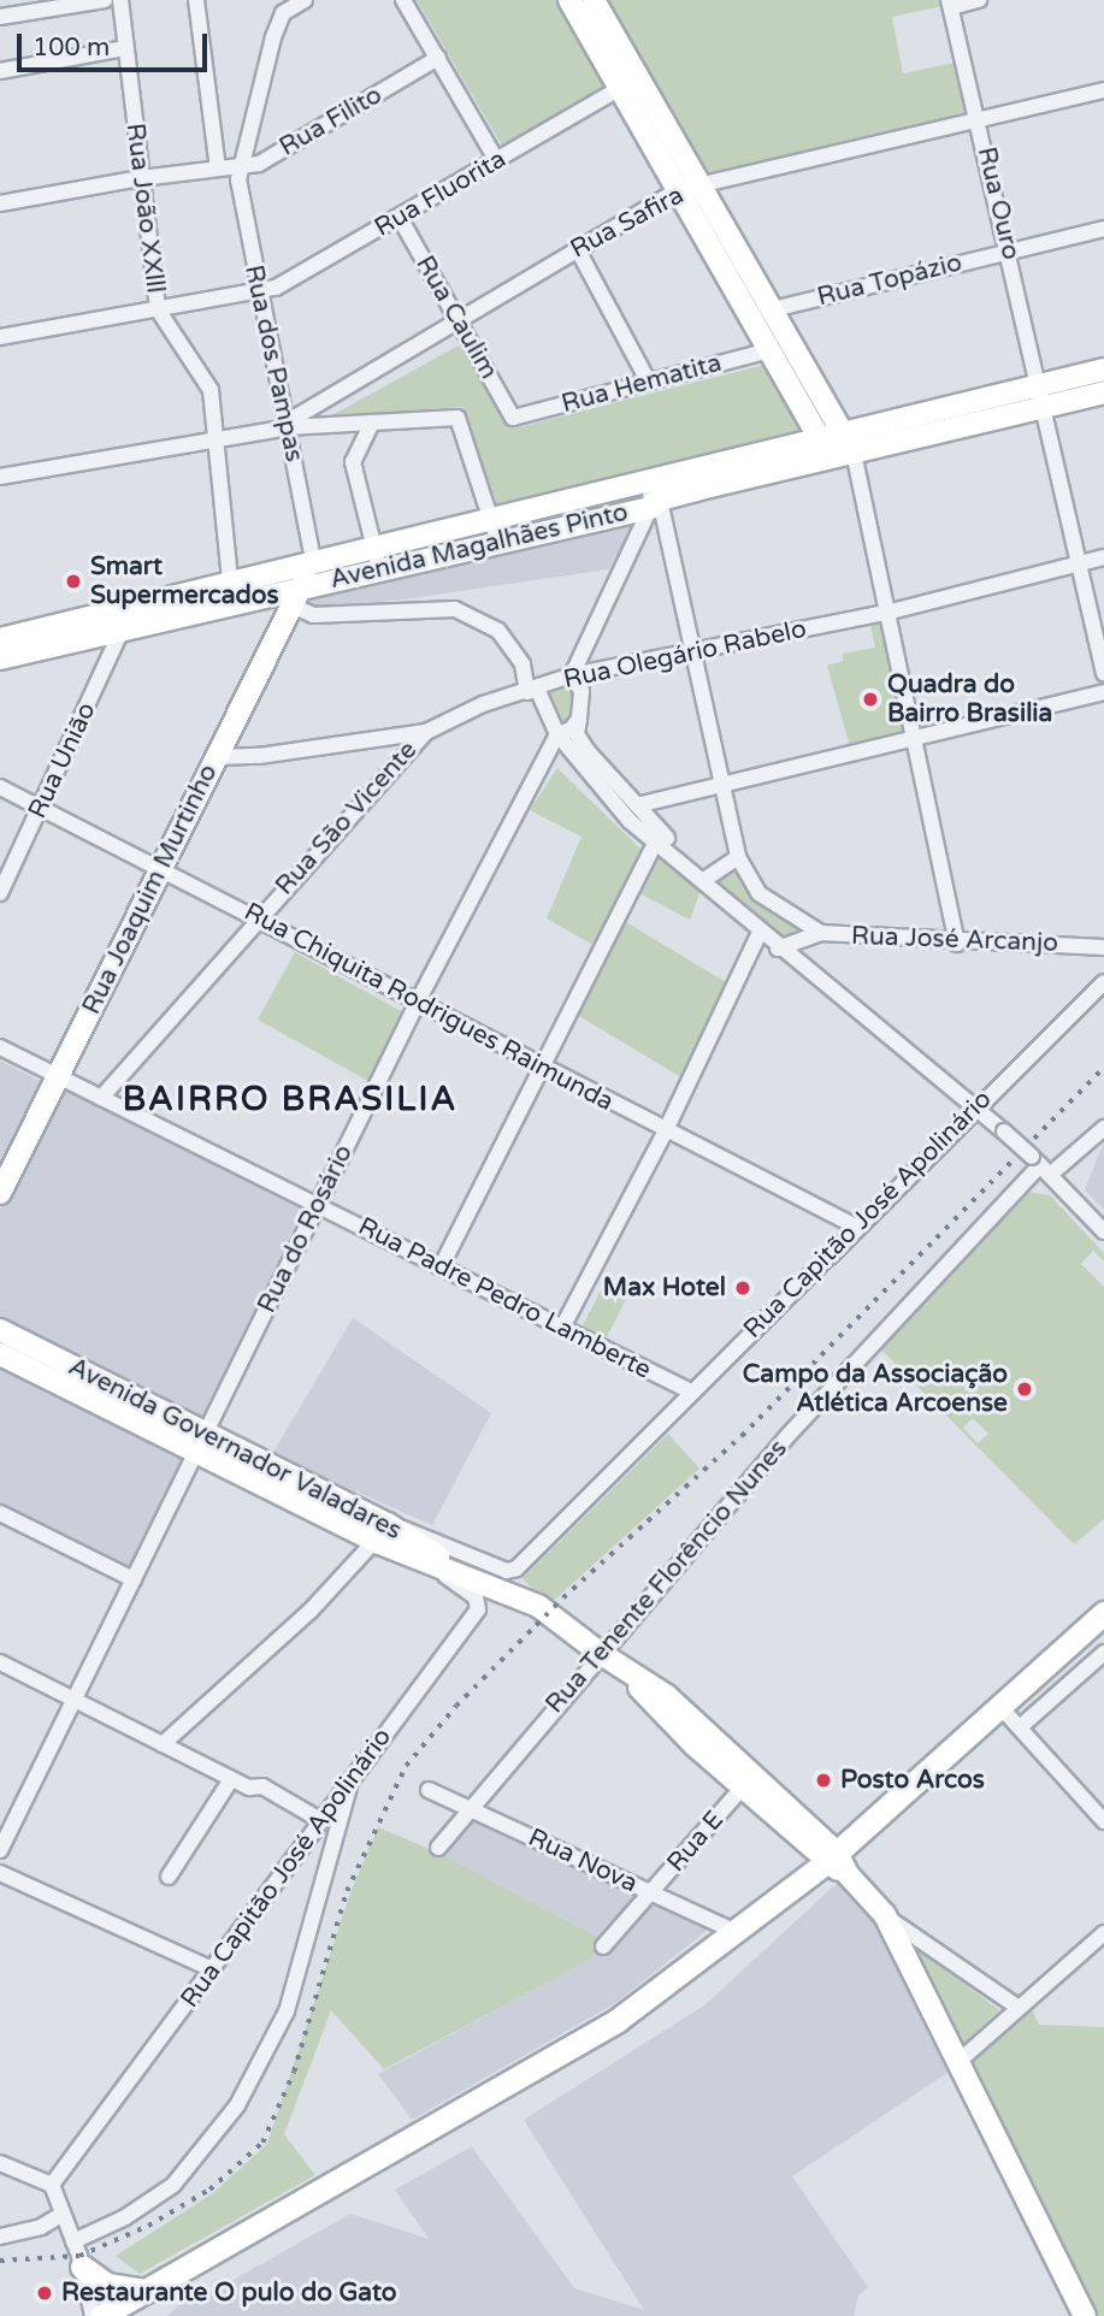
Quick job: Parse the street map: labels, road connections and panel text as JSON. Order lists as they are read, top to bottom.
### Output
{
  "streets": {
    "street": [
      "Rua Filito",
      "Rua Fluorita",
      "Rua Ouro",
      "Rua João XXlll",
      "Rua Safira",
      "Rua Topázio",
      "Rua Caulim",
      "Rua dos Pampas",
      "Rua Hematita",
      "Avenida Magalhães Pinto",
      "Rua Olegário Rabelo",
      "Rua União",
      "Rua São Vicente",
      "Rua Joaquim Murtinho",
      "Rua José Arcanjo",
      "Rua Chiquita Rodrigues Raimunda",
      "Rua Capitão José Apolinário",
      "Rua do Rosário",
      "Rua Padre Pedro Lamberte",
      "Avenida Governador Valadares",
      "Rua Tenente Florêncio Nunes",
      "Rua E",
      "Rua Nova"
    ]
  },
  "crossings": [
    ["Rua Filito", "Rua João XXlll"],
    ["Rua Filito", "Rua dos Pampas"],
    ["Rua Fluorita", "Rua João XXlll"],
    ["Rua Fluorita", "Rua Caulim"],
    ["Rua Fluorita", "Rua dos Pampas"],
    ["Rua Ouro", "Rua Safira"],
    ["Rua Ouro", "Rua Topázio"],
    ["Rua Ouro", "Avenida Magalhães Pinto"],
    ["Rua Ouro", "Rua Olegário Rabelo"],
    ["Rua João XXlll", "Avenida Magalhães Pinto"],
    ["Rua Safira", "Rua Caulim"],
    ["Rua Safira", "Rua dos Pampas"],
    ["Rua Caulim", "Rua Hematita"],
    ["Rua dos Pampas", "Avenida Magalhães Pinto"],
    ["Rua dos Pampas", "Rua Joaquim Murtinho"],
    ["Avenida Magalhães Pinto", "Rua União"],
    ["Avenida Magalhães Pinto", "Rua Joaquim Murtinho"],
    ["Avenida Magalhães Pinto", "Rua José Arcanjo"],
    ["Rua Olegário Rabelo", "Rua São Vicente"],
    ["Rua Olegário Rabelo", "Rua Joaquim Murtinho"],
    ["Rua Olegário Rabelo", "Rua José Arcanjo"],
    ["Rua União", "Rua Chiquita Rodrigues Raimunda"],
    ["Rua São Vicente", "Rua Chiquita Rodrigues Raimunda"],
    ["Rua São Vicente", "Rua Padre Pedro Lamberte"],
    ["Rua Joaquim Murtinho", "Rua Chiquita Rodrigues Raimunda"],
    ["Rua Joaquim Murtinho", "Rua Padre Pedro Lamberte"],
    ["Rua Chiquita Rodrigues Raimunda", "Rua Capitão José Apolinário"],
    ["Rua Chiquita Rodrigues Raimunda", "Rua do Rosário"],
    ["Rua Capitão José Apolinário", "Rua Padre Pedro Lamberte"],
    ["Rua Capitão José Apolinário", "Avenida Governador Valadares"],
    ["Rua do Rosário", "Rua Padre Pedro Lamberte"],
    ["Rua do Rosário", "Avenida Governador Valadares"],
    ["Avenida Governador Valadares", "Rua Tenente Florêncio Nunes"],
    ["Avenida Governador Valadares", "Rua E"],
    ["Rua Tenente Florêncio Nunes", "Rua Nova"],
    ["Rua E", "Rua Nova"]
  ],
  "districts": ["BAIRRO BRASILIA"],
  "places": [
    "Smart Supermercados",
    "Quadra do Bairro Brasilia",
    "Max Hotel",
    "Campo da Associação Atlética Arcoense",
    "Posto Arcos",
    "Restaurante O pulo do Gato"
  ],
  "scale_bar": "100 m"
}
